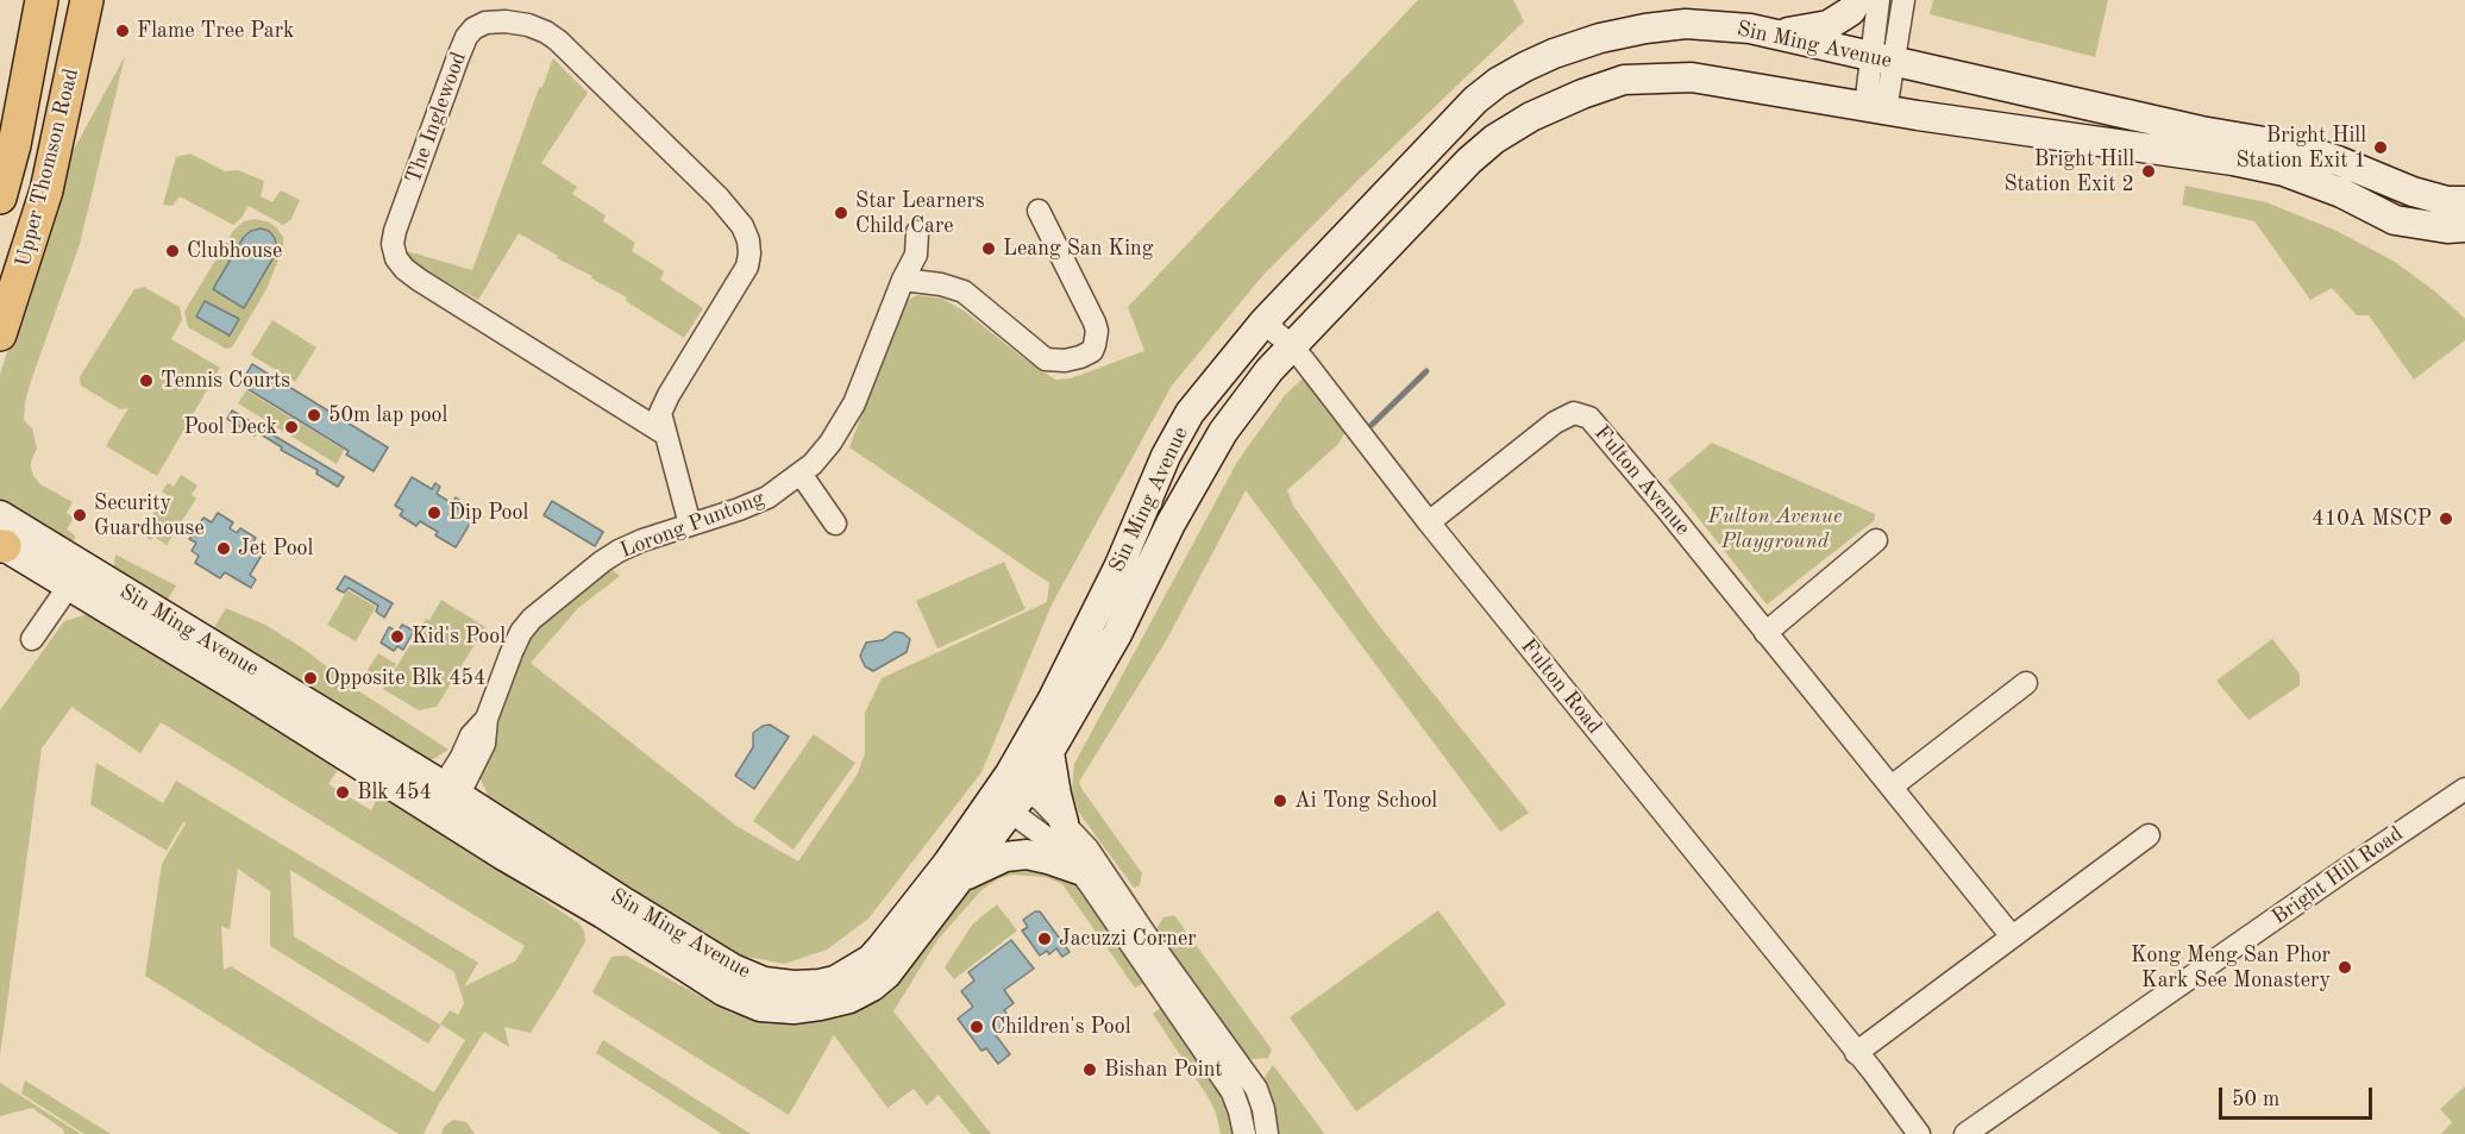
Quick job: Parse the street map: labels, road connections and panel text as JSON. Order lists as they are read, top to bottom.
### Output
{
  "streets": {
    "main road": ["Sin Ming Avenue", "Upper Thomson Road"],
    "street": [
      "The Inglewood",
      "Fulton Avenue",
      "Lorong Puntong",
      "Fulton Road",
      "Bright Hill Road"
    ]
  },
  "crossings": [
    ["Sin Ming Avenue", "Lorong Puntong"],
    ["Sin Ming Avenue", "Fulton Road"],
    ["The Inglewood", "Lorong Puntong"],
    ["Fulton Avenue", "Fulton Road"]
  ],
  "parks": ["Fulton Avenue Playground"],
  "places": [
    "Flame Tree Park",
    "Bright Hill Station Exit 1",
    "Bright Hill Station Exit 2",
    "Star Learners Child Care",
    "Leang San King",
    "Clubhouse",
    "Tennis Courts",
    "50m lap pool",
    "Pool Deck",
    "Dip Pool",
    "Security Guardhouse",
    "410A MSCP",
    "Jet Pool",
    "Kid's Pool",
    "Opposite Blk 454",
    "Blk 454",
    "Ai Tong School",
    "Jacuzzi Corner",
    "Kong Meng San Phor Kark See Monastery",
    "Children's Pool",
    "Bishan Point"
  ],
  "scale_bar": "50 m"
}
